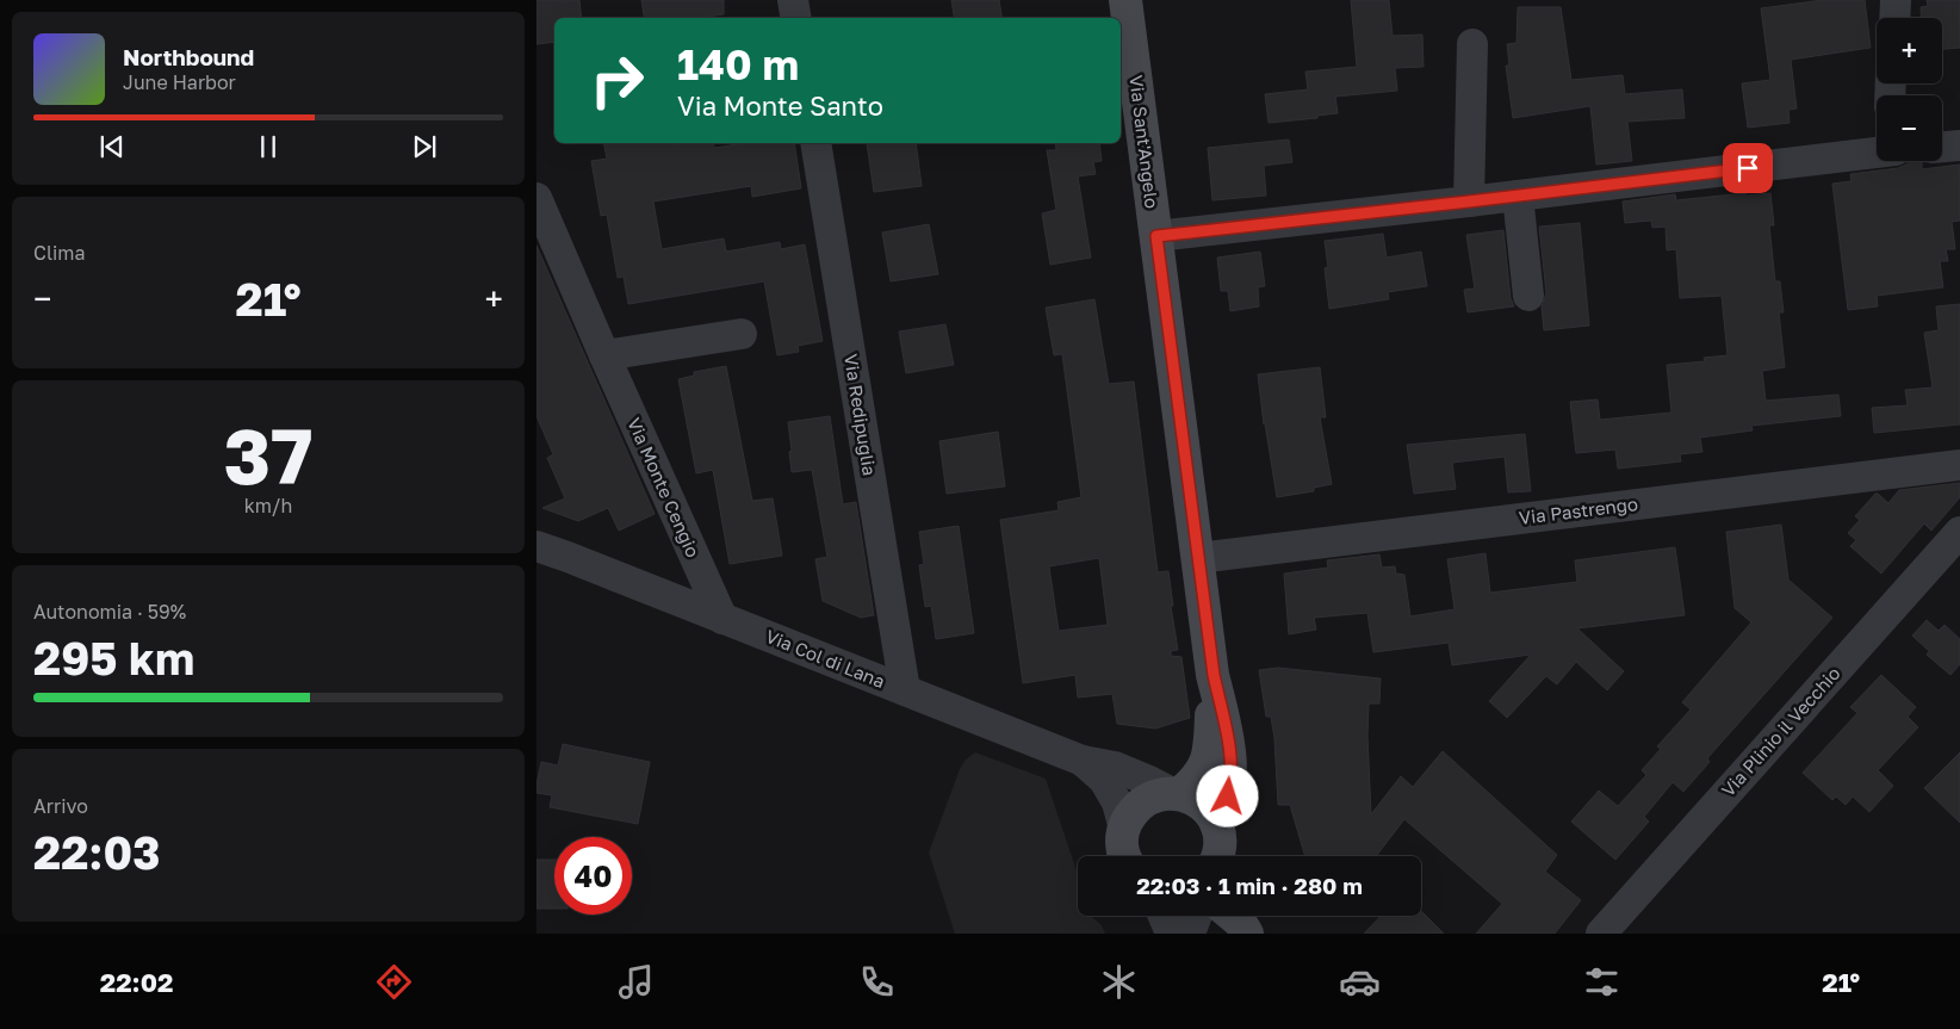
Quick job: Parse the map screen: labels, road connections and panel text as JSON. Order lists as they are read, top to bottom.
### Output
{
  "streets": {
    "street": [
      "Via Sant'Angelo",
      "Via Redipuglia",
      "Via Monte Cengio",
      "Via Pastrengo",
      "Via Col di Lana",
      "Via Plinio il Vecchio"
    ]
  },
  "crossings": [
    ["Via Sant'Angelo", "Via Pastrengo"],
    ["Via Sant'Angelo", "Via Col di Lana"],
    ["Via Redipuglia", "Via Col di Lana"],
    ["Via Monte Cengio", "Via Col di Lana"]
  ],
  "page": {
    "map_buttons": ["+", "−"],
    "turn": ["140 m", "Via Monte Santo"],
    "song": ["Northbound", "June Harbor"],
    "tile": [
      "Clima",
      ["37", "km/h"],
      ["Autonomia · 59%", "295 km"],
      ["Arrivo", "22:03"]
    ],
    "heat": ["−", "21°", "+"],
    "limit": "40",
    "trip": "22:03 · 1 min · 280 m",
    "tabs": ["22:02", "21°"]
  }
}
